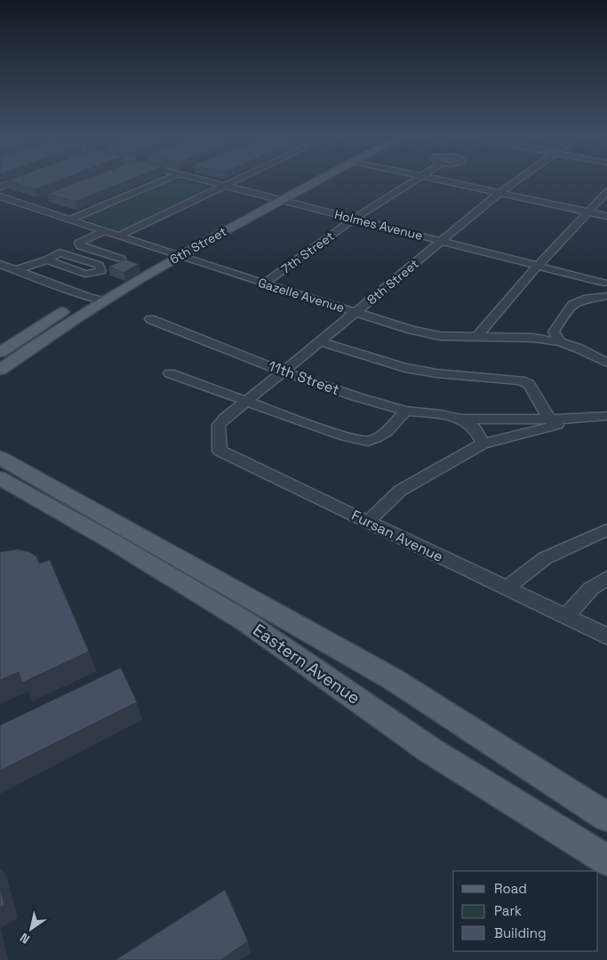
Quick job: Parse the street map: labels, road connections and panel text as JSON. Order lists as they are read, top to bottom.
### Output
{
  "streets": {
    "main road": ["6th Street", "Eastern Avenue"],
    "street": [
      "Holmes Avenue",
      "7th Street",
      "8th Street",
      "Gazelle Avenue",
      "11th Street",
      "Fursan Avenue"
    ]
  },
  "crossings": [
    ["Holmes Avenue", "6th Street"],
    ["Holmes Avenue", "7th Street"],
    ["Holmes Avenue", "8th Street"],
    ["6th Street", "Gazelle Avenue"],
    ["7th Street", "Gazelle Avenue"],
    ["8th Street", "Gazelle Avenue"],
    ["8th Street", "11th Street"],
    ["8th Street", "Fursan Avenue"],
    ["11th Street", "Fursan Avenue"]
  ],
  "legend": ["Road", "Park", "Building"],
  "north": "bottom left"
}
